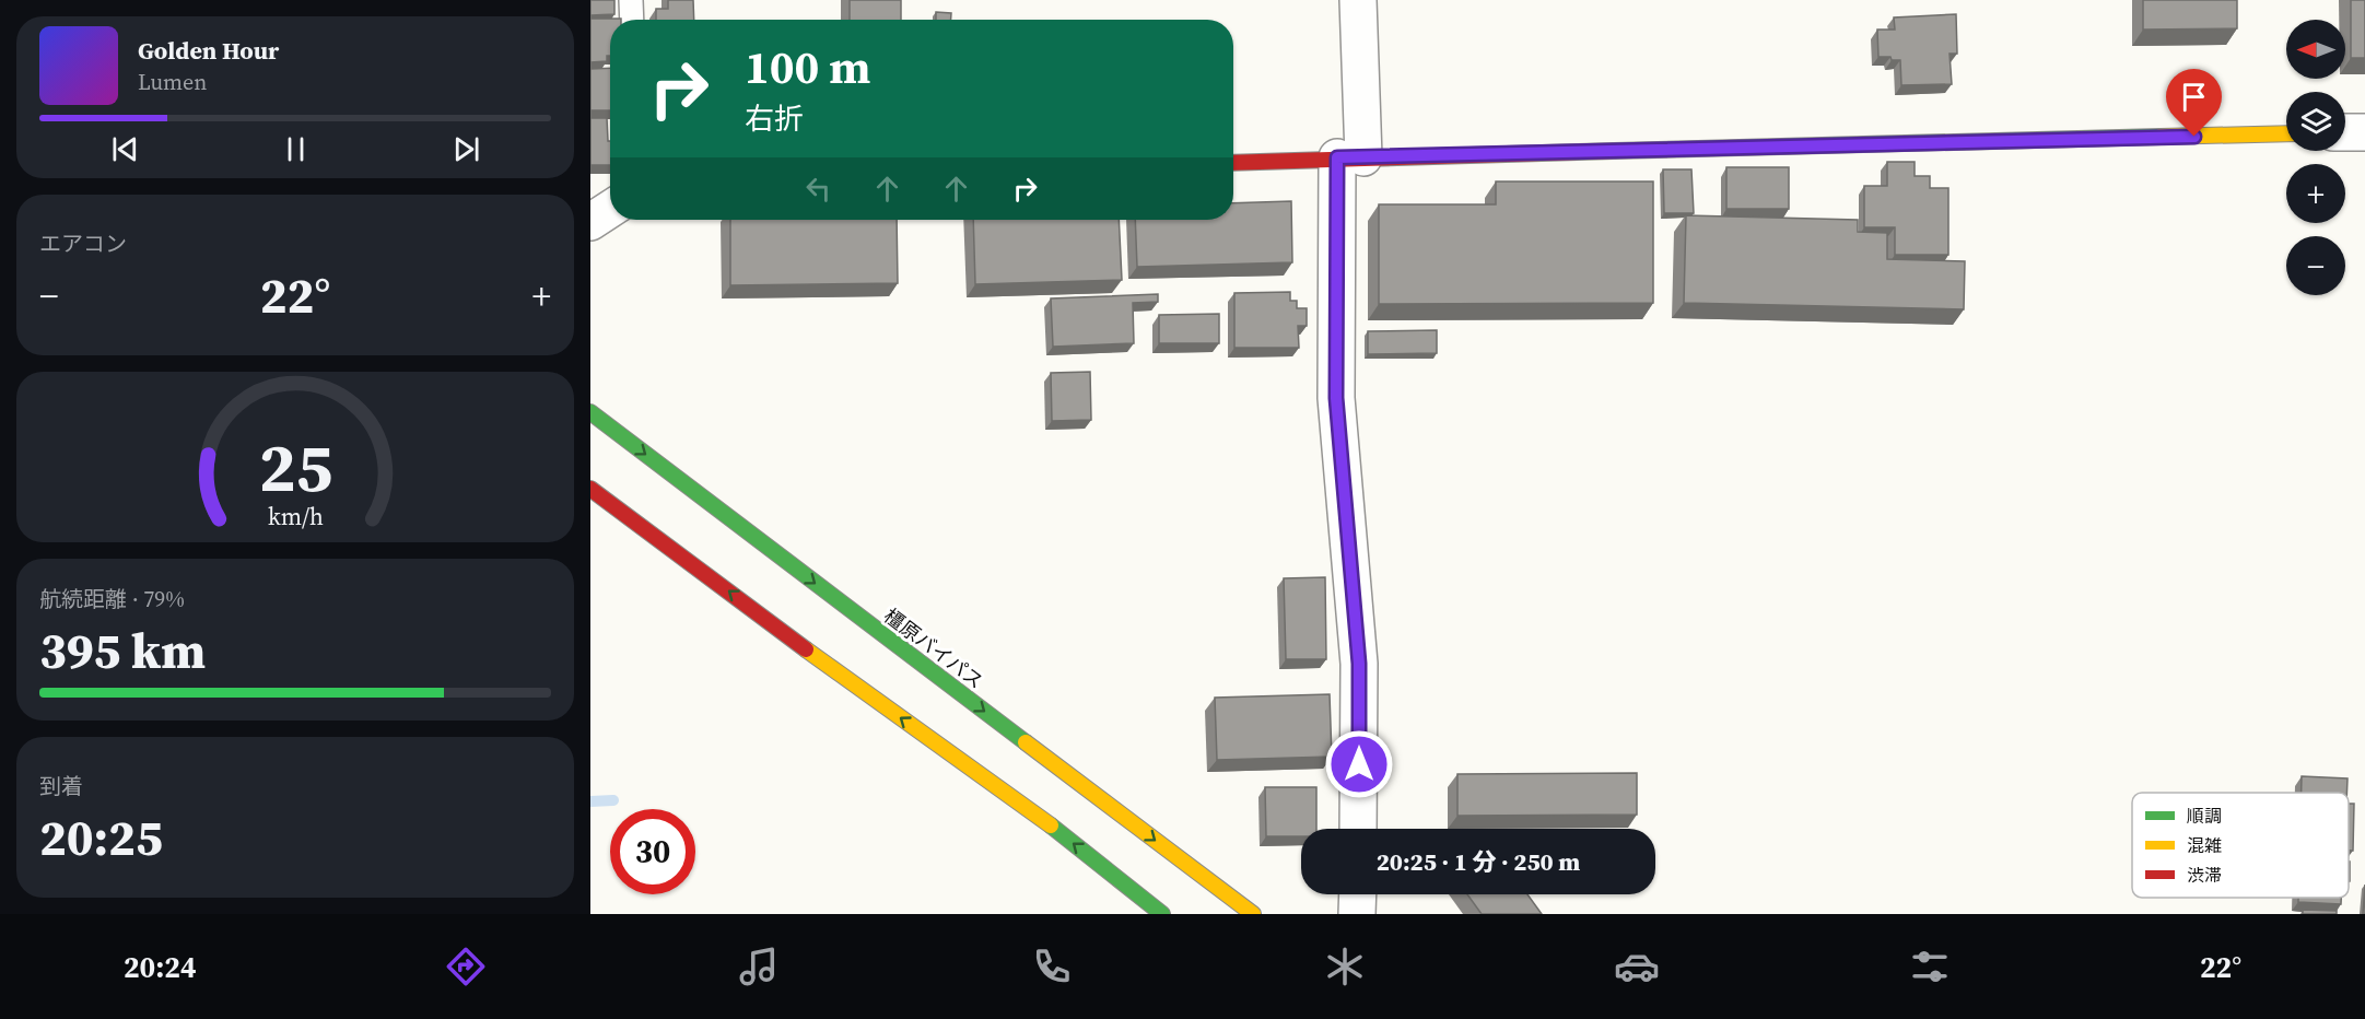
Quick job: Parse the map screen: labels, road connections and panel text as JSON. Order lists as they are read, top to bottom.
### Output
{
  "streets": {
    "main road": ["橿原バイパス"]
  },
  "legend": ["順調", "混雑", "渋滞"],
  "north": "left",
  "page": {
    "map_buttons": ["+", "−"],
    "turn": ["100 m", "右折"],
    "song": ["Golden Hour", "Lumen"],
    "tile": [
      "エアコン",
      ["航続距離 · 79%", "395 km"],
      ["到着", "20:25"]
    ],
    "heat": ["−", "22°", "+"],
    "limit": "30",
    "trip": "20:25 · 1 分 · 250 m",
    "tabs": ["20:24", "22°"],
    "gauge": ["25", "km/h"]
  }
}
